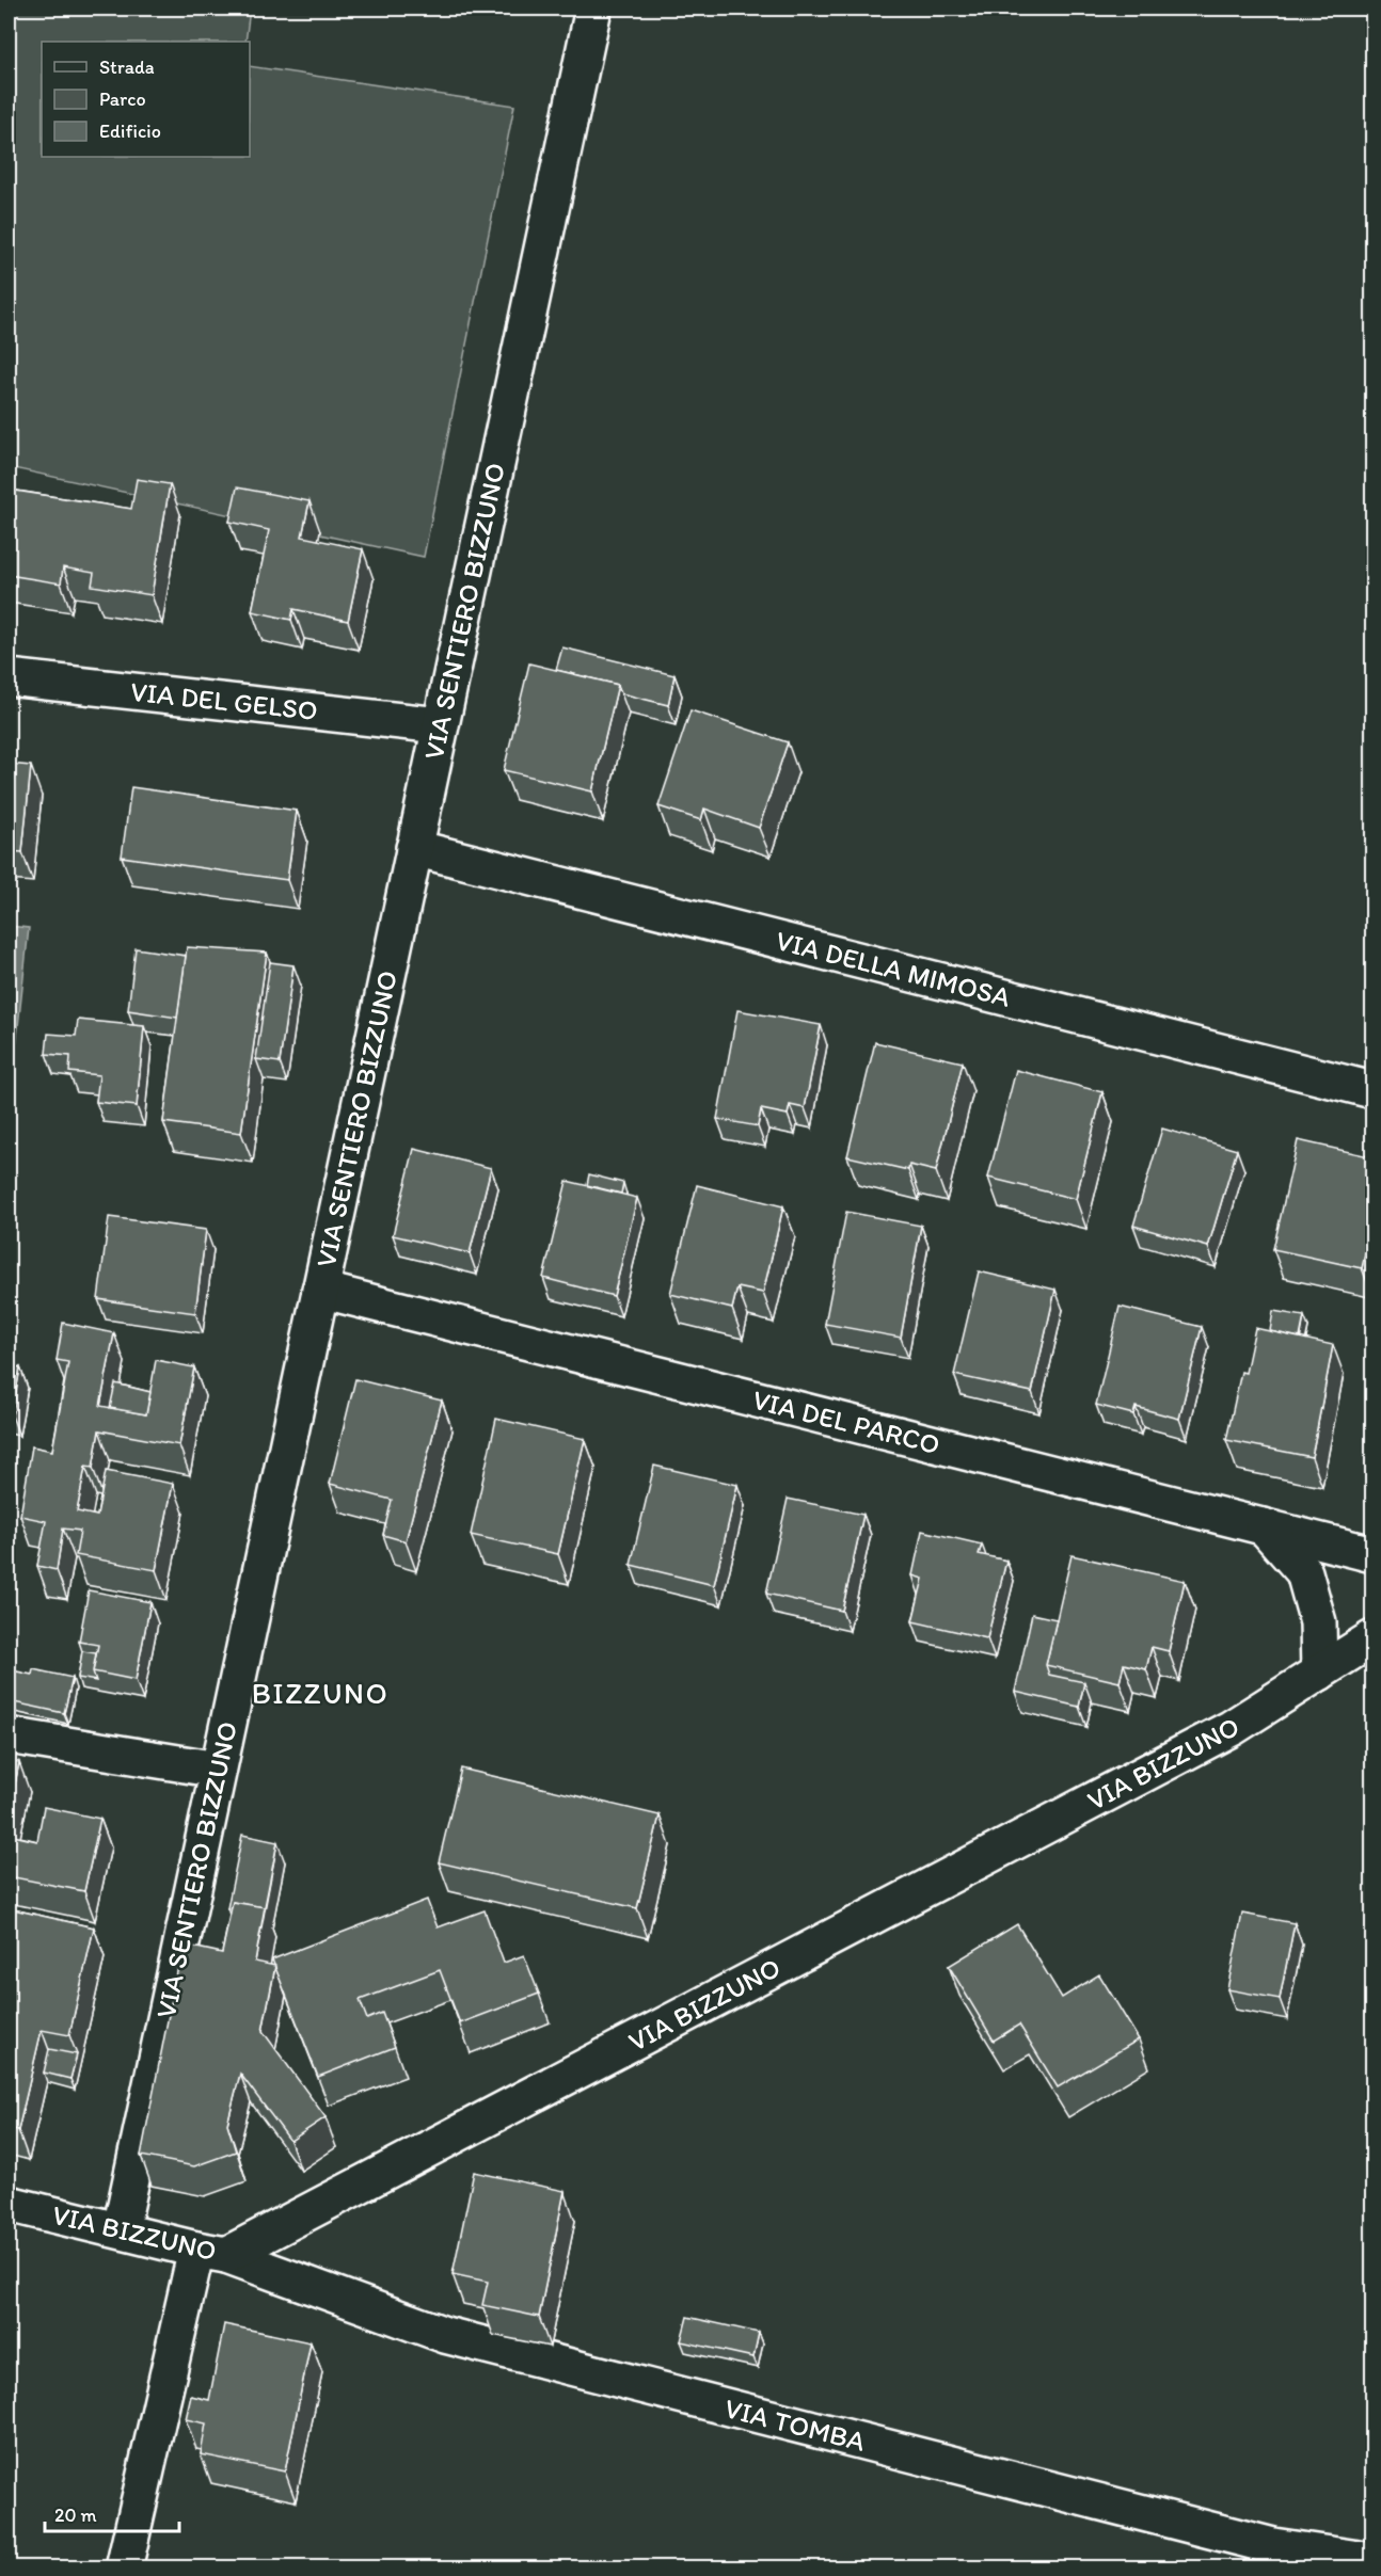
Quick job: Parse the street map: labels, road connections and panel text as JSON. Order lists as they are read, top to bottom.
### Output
{
  "streets": {
    "street": [
      "VIA SENTIERO BIZZUNO",
      "VIA DEL GELSO",
      "VIA DELLA MIMOSA",
      "VIA DEL PARCO",
      "VIA BIZZUNO",
      "VIA TOMBA"
    ]
  },
  "crossings": [
    ["VIA SENTIERO BIZZUNO", "VIA DEL GELSO"],
    ["VIA SENTIERO BIZZUNO", "VIA DELLA MIMOSA"],
    ["VIA SENTIERO BIZZUNO", "VIA DEL PARCO"],
    ["VIA SENTIERO BIZZUNO", "VIA BIZZUNO"],
    ["VIA BIZZUNO", "VIA TOMBA"]
  ],
  "districts": ["BIZZUNO"],
  "legend": ["Strada", "Parco", "Edificio"],
  "scale_bar": "20 m"
}
